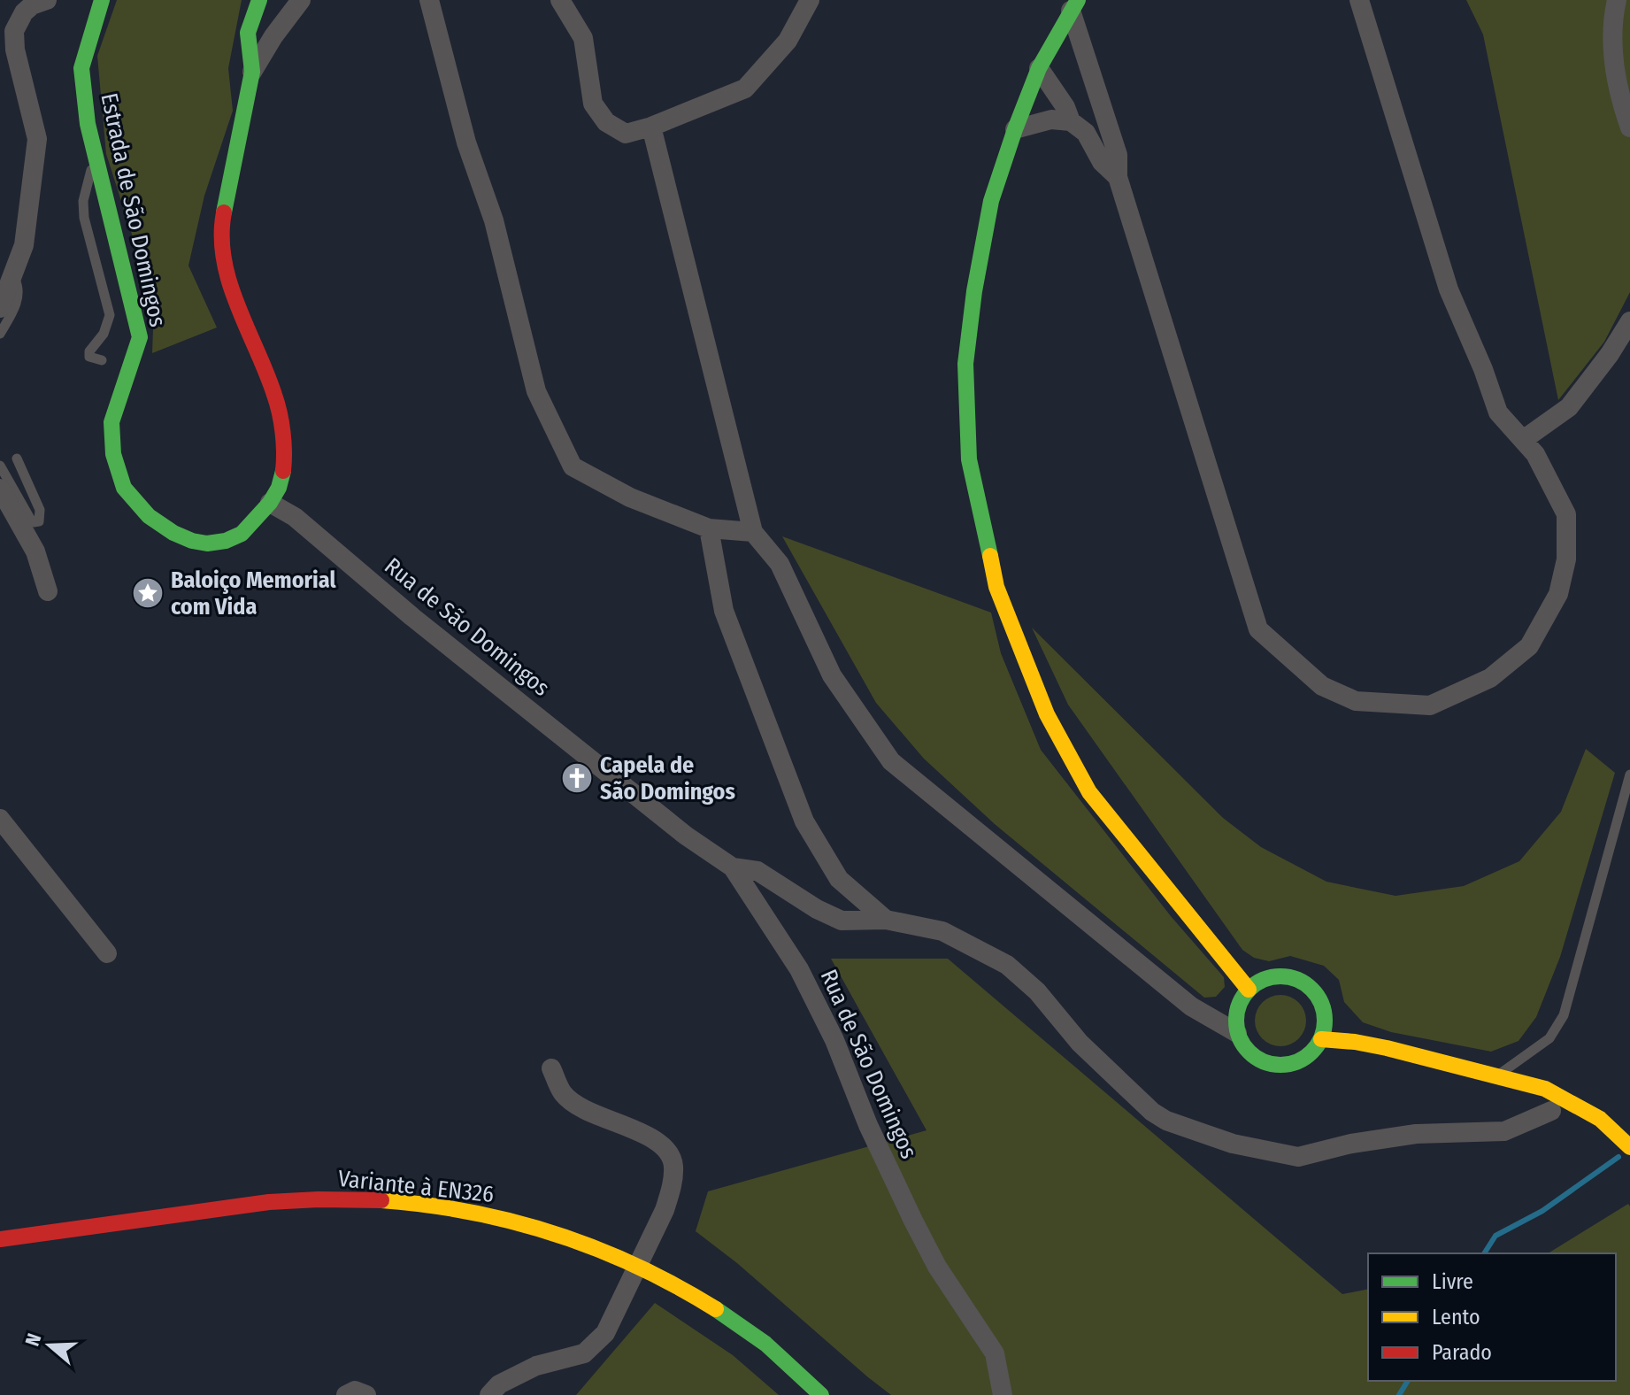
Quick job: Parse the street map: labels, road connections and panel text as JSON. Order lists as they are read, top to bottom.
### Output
{
  "streets": {
    "main road": ["Estrada de São Domingos", "Variante à EN326"],
    "street": ["Rua de São Domingos"]
  },
  "crossings": [
    ["Estrada de São Domingos", "Rua de São Domingos"]
  ],
  "places": {
    "place": ["Baloiço Memorial com Vida"],
    "church": ["Capela de São Domingos"]
  },
  "legend": ["Livre", "Lento", "Parado"],
  "north": "left"
}
